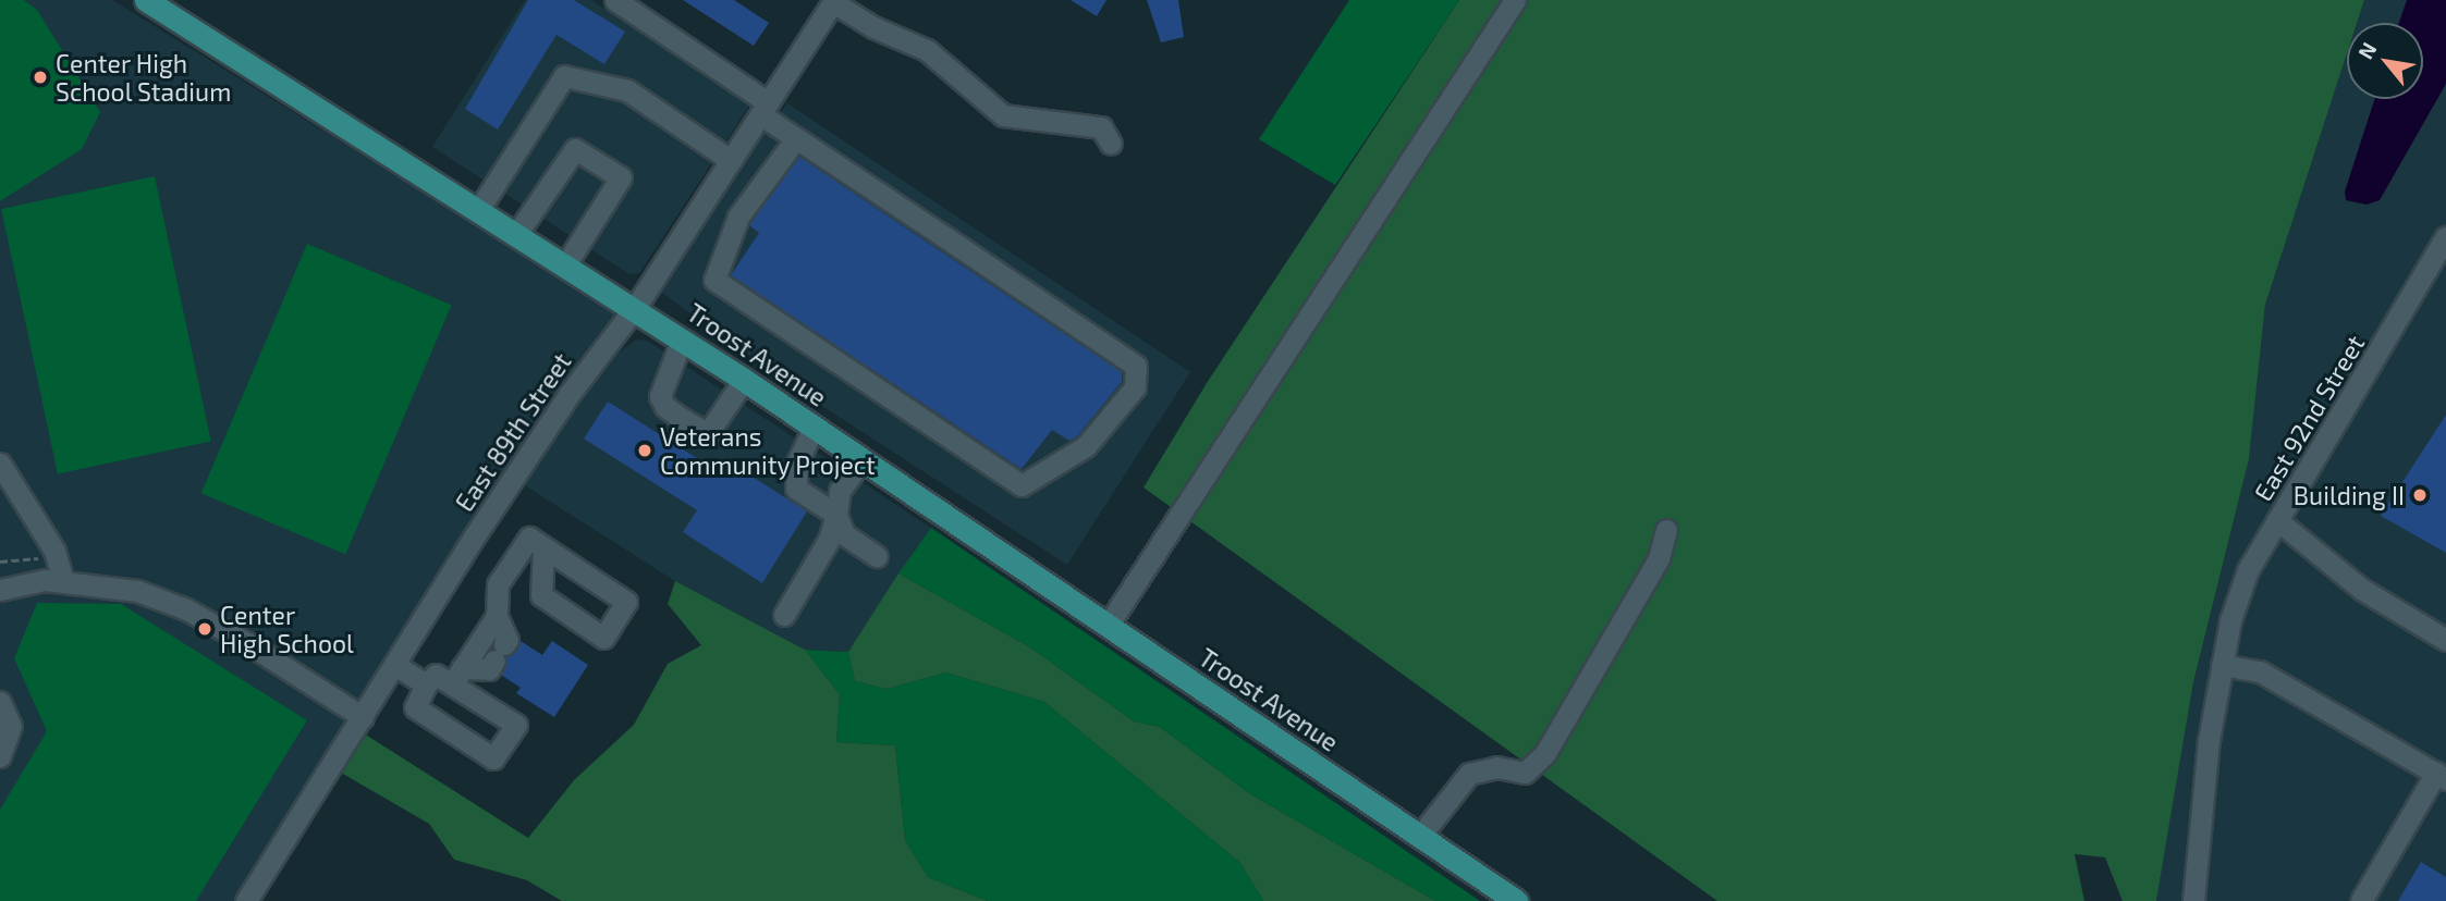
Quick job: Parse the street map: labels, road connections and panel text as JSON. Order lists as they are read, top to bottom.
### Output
{
  "streets": {
    "main road": ["Troost Avenue"],
    "street": ["East 92nd Street", "East 89th Street"]
  },
  "crossings": [
    ["Troost Avenue", "East 89th Street"]
  ],
  "places": [
    "Center High School Stadium",
    "Veterans Community Project",
    "Building II",
    "Center High School"
  ],
  "north": "top left"
}
